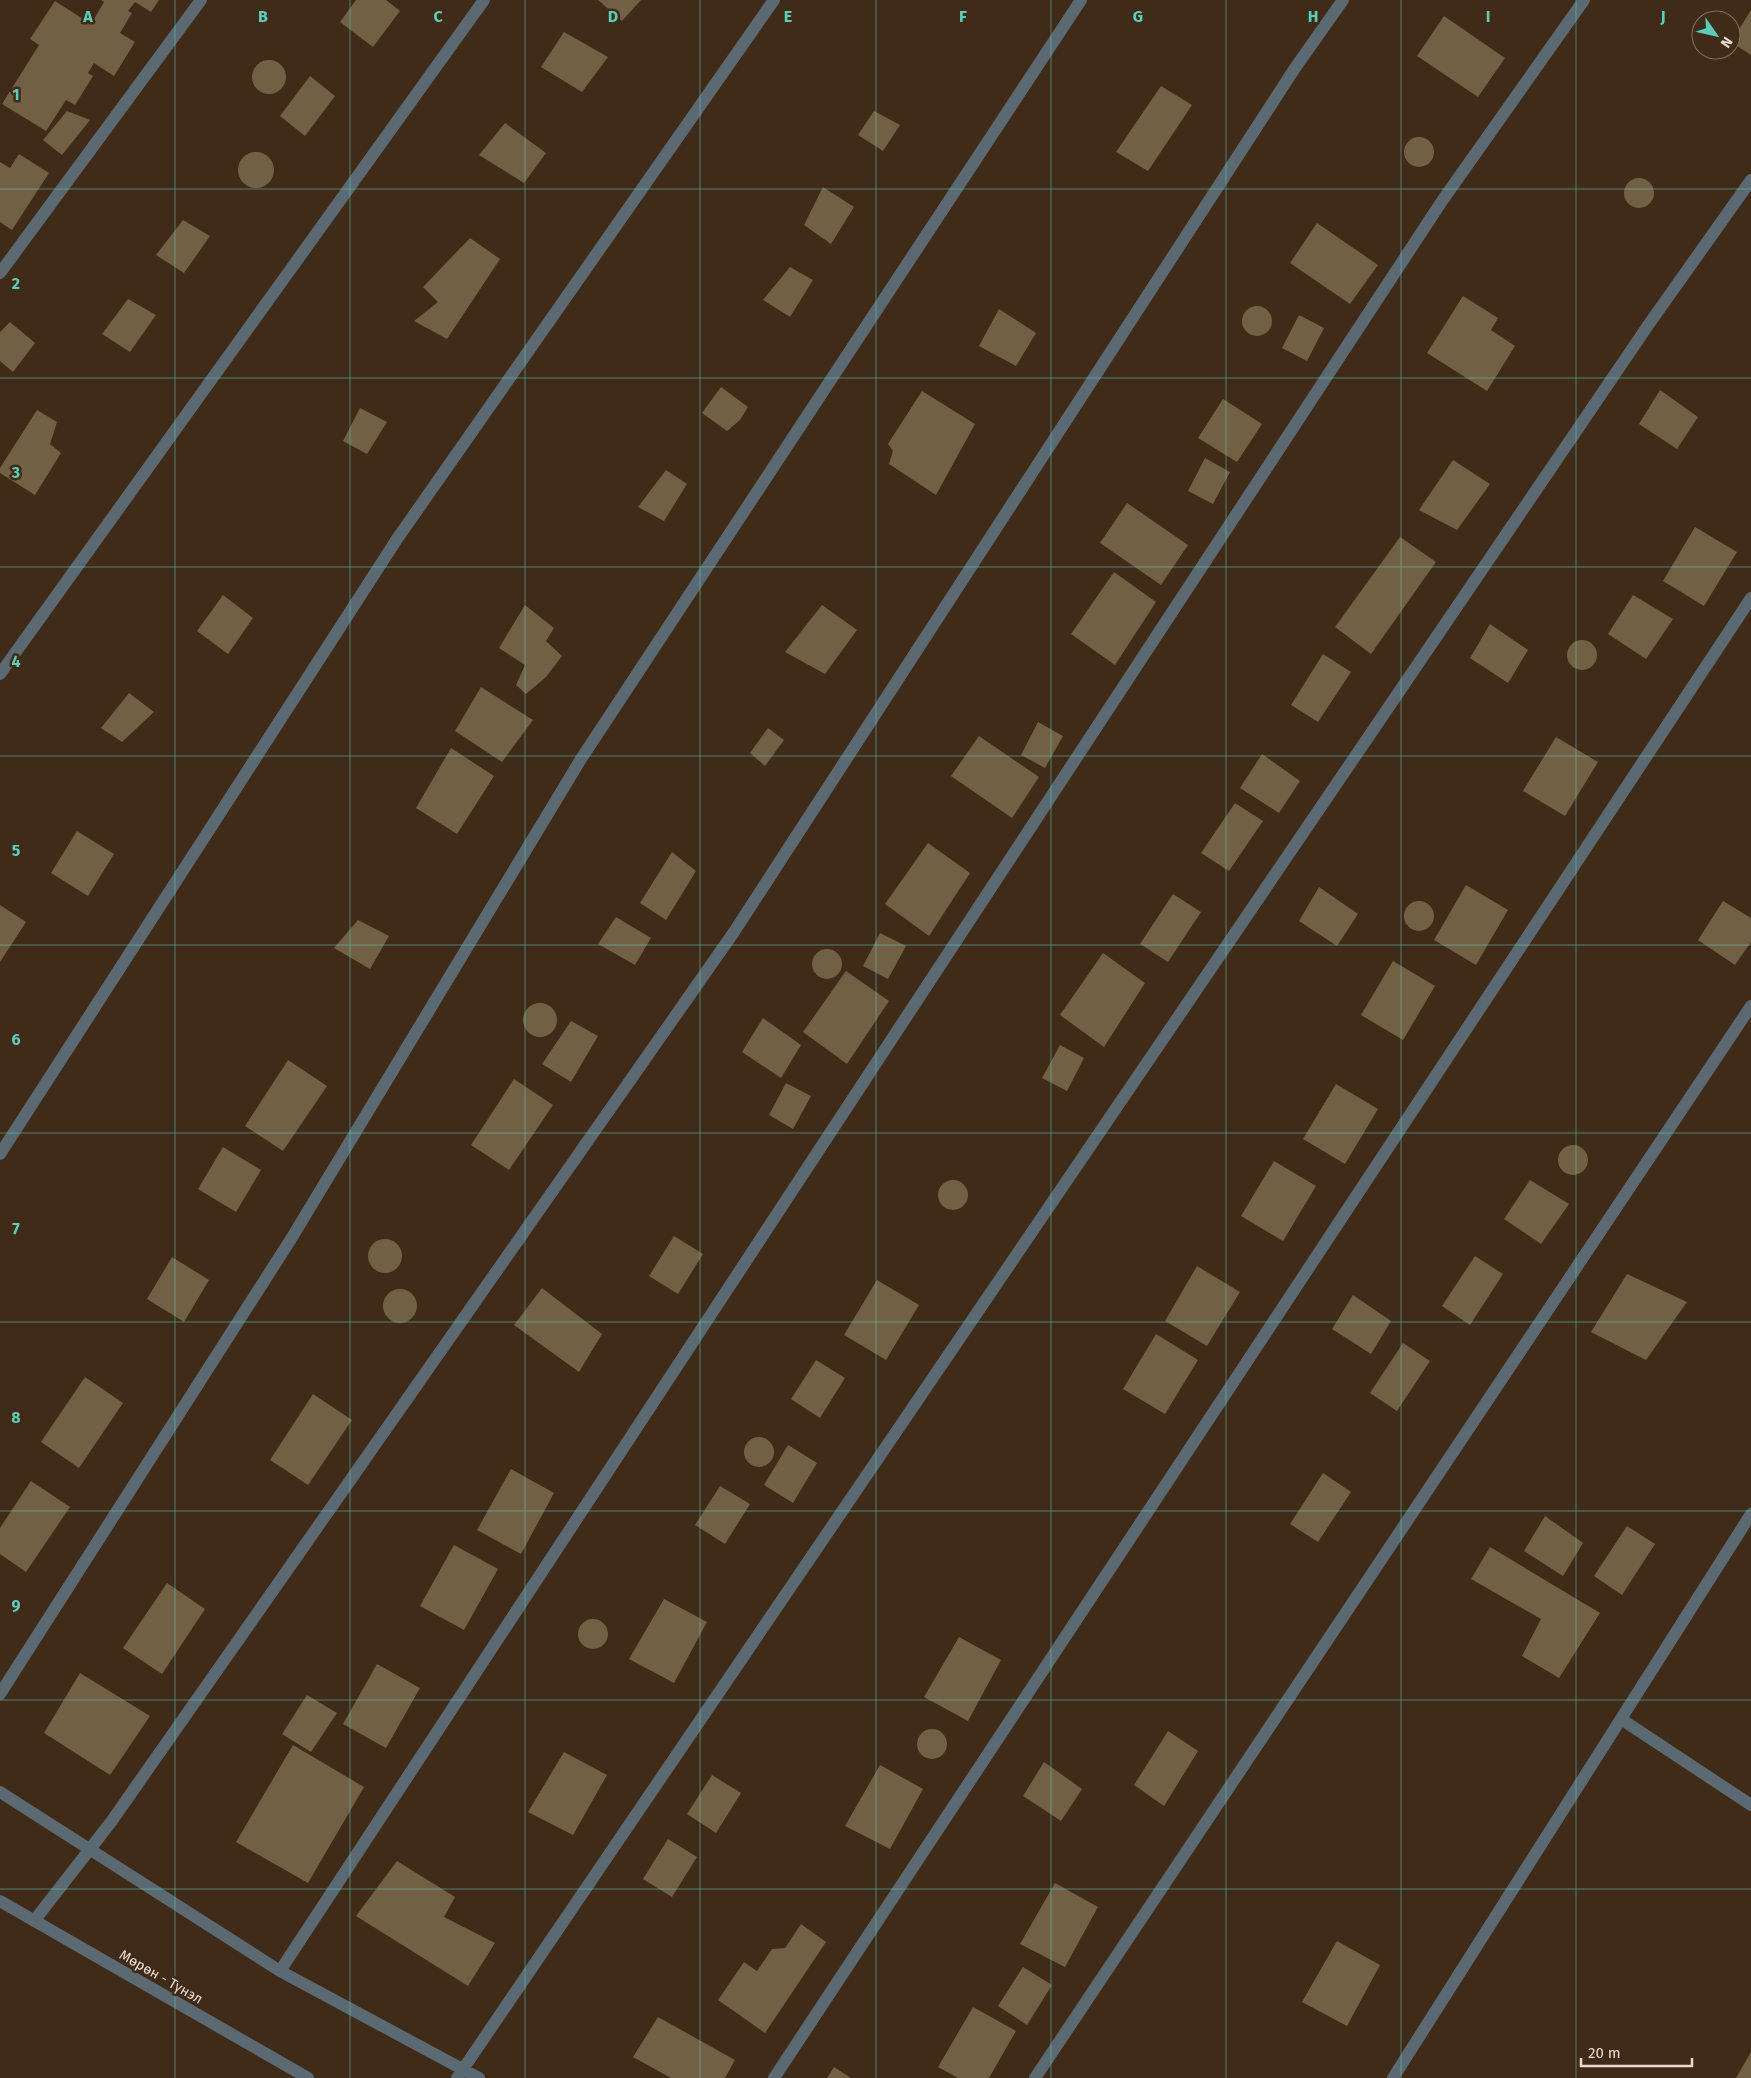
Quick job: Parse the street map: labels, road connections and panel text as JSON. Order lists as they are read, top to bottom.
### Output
{
  "streets": {
    "street": ["Мөрөн - Түнэл"]
  },
  "scale_bar": "20 m",
  "north": "bottom right",
  "grid": {
    "columns": [
      "A",
      "B",
      "C",
      "D",
      "E",
      "F",
      "G",
      "H",
      "I",
      "J"
    ],
    "rows": [
      "1",
      "2",
      "3",
      "4",
      "5",
      "6",
      "7",
      "8",
      "9"
    ]
  }
}
